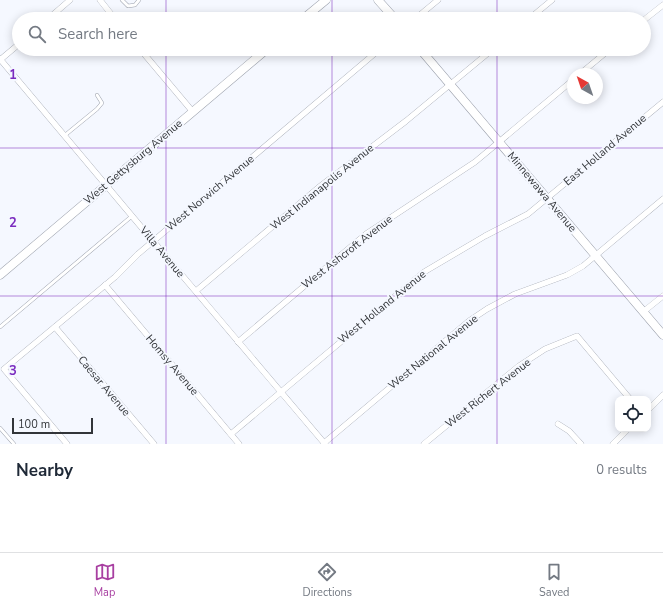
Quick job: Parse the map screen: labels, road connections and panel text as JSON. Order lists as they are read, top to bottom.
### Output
{
  "streets": {
    "street": [
      "East Holland Avenue",
      "West Gettysburg Avenue",
      "West Indianapolis Avenue",
      "Minnewawa Avenue",
      "West Norwich Avenue",
      "Villa Avenue",
      "West Ashcroft Avenue",
      "West Holland Avenue",
      "West National Avenue",
      "Homsy Avenue",
      "Caesar Avenue",
      "West Richert Avenue"
    ]
  },
  "crossings": [
    ["East Holland Avenue", "Minnewawa Avenue"],
    ["East Holland Avenue", "West Holland Avenue"],
    ["West Gettysburg Avenue", "Villa Avenue"],
    ["West Indianapolis Avenue", "Minnewawa Avenue"],
    ["West Indianapolis Avenue", "Villa Avenue"],
    ["Minnewawa Avenue", "West Ashcroft Avenue"],
    ["Minnewawa Avenue", "West Holland Avenue"],
    ["Minnewawa Avenue", "West National Avenue"],
    ["West Norwich Avenue", "Villa Avenue"],
    ["West Norwich Avenue", "Homsy Avenue"],
    ["West Norwich Avenue", "Caesar Avenue"],
    ["Villa Avenue", "West Ashcroft Avenue"],
    ["Villa Avenue", "West Holland Avenue"],
    ["Villa Avenue", "West National Avenue"],
    ["West Holland Avenue", "Homsy Avenue"]
  ],
  "scale_bar": "100 m",
  "north": "top left",
  "page": {
    "search": "Search here",
    "scale": "100 m",
    "heading": ["Nearby", "0 results"],
    "nav": ["Map", "Directions", "Saved"]
  },
  "grid": {
    "rows": ["1", "2", "3"]
  }
}
